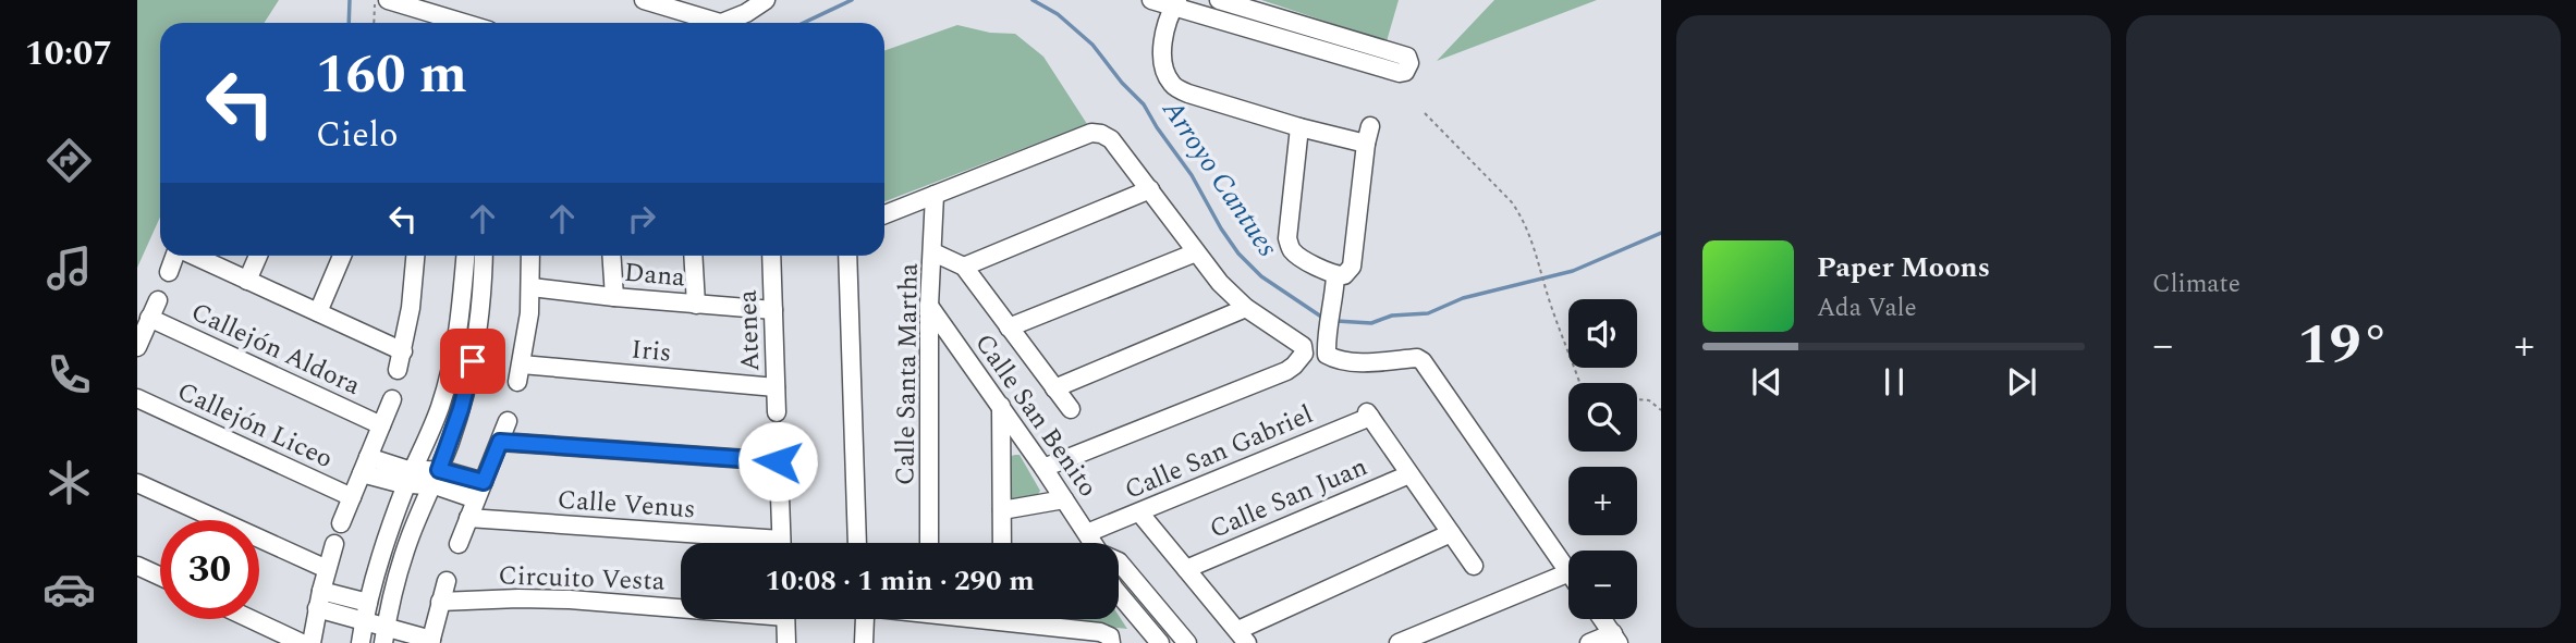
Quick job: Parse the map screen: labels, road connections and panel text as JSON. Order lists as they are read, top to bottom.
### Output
{
  "streets": {
    "street": [
      "Dana",
      "Atenea",
      "Callejón Aldora",
      "Iris",
      "Calle Santa Martha",
      "Calle San Benito",
      "Callejón Liceo",
      "Calle San Gabriel",
      "Calle San Juan",
      "Calle Venus",
      "Circuito Vesta"
    ]
  },
  "crossings": [
    ["Dana", "Atenea"],
    ["Dana", "Iris"],
    ["Atenea", "Iris"],
    ["Calle Santa Martha", "Calle San Benito"],
    ["Calle San Benito", "Calle San Gabriel"],
    ["Calle San Gabriel", "Calle San Juan"]
  ],
  "water": ["Arroyo Cantues"],
  "page": {
    "tabs": "10:07",
    "tile": "Climate",
    "turn": ["160 m", "Cielo"],
    "song": ["Paper Moons", "Ada Vale"],
    "map_buttons": ["+", "−"],
    "heat": ["−", "19°", "+"],
    "limit": "30",
    "trip": "10:08 · 1 min · 290 m"
  }
}
